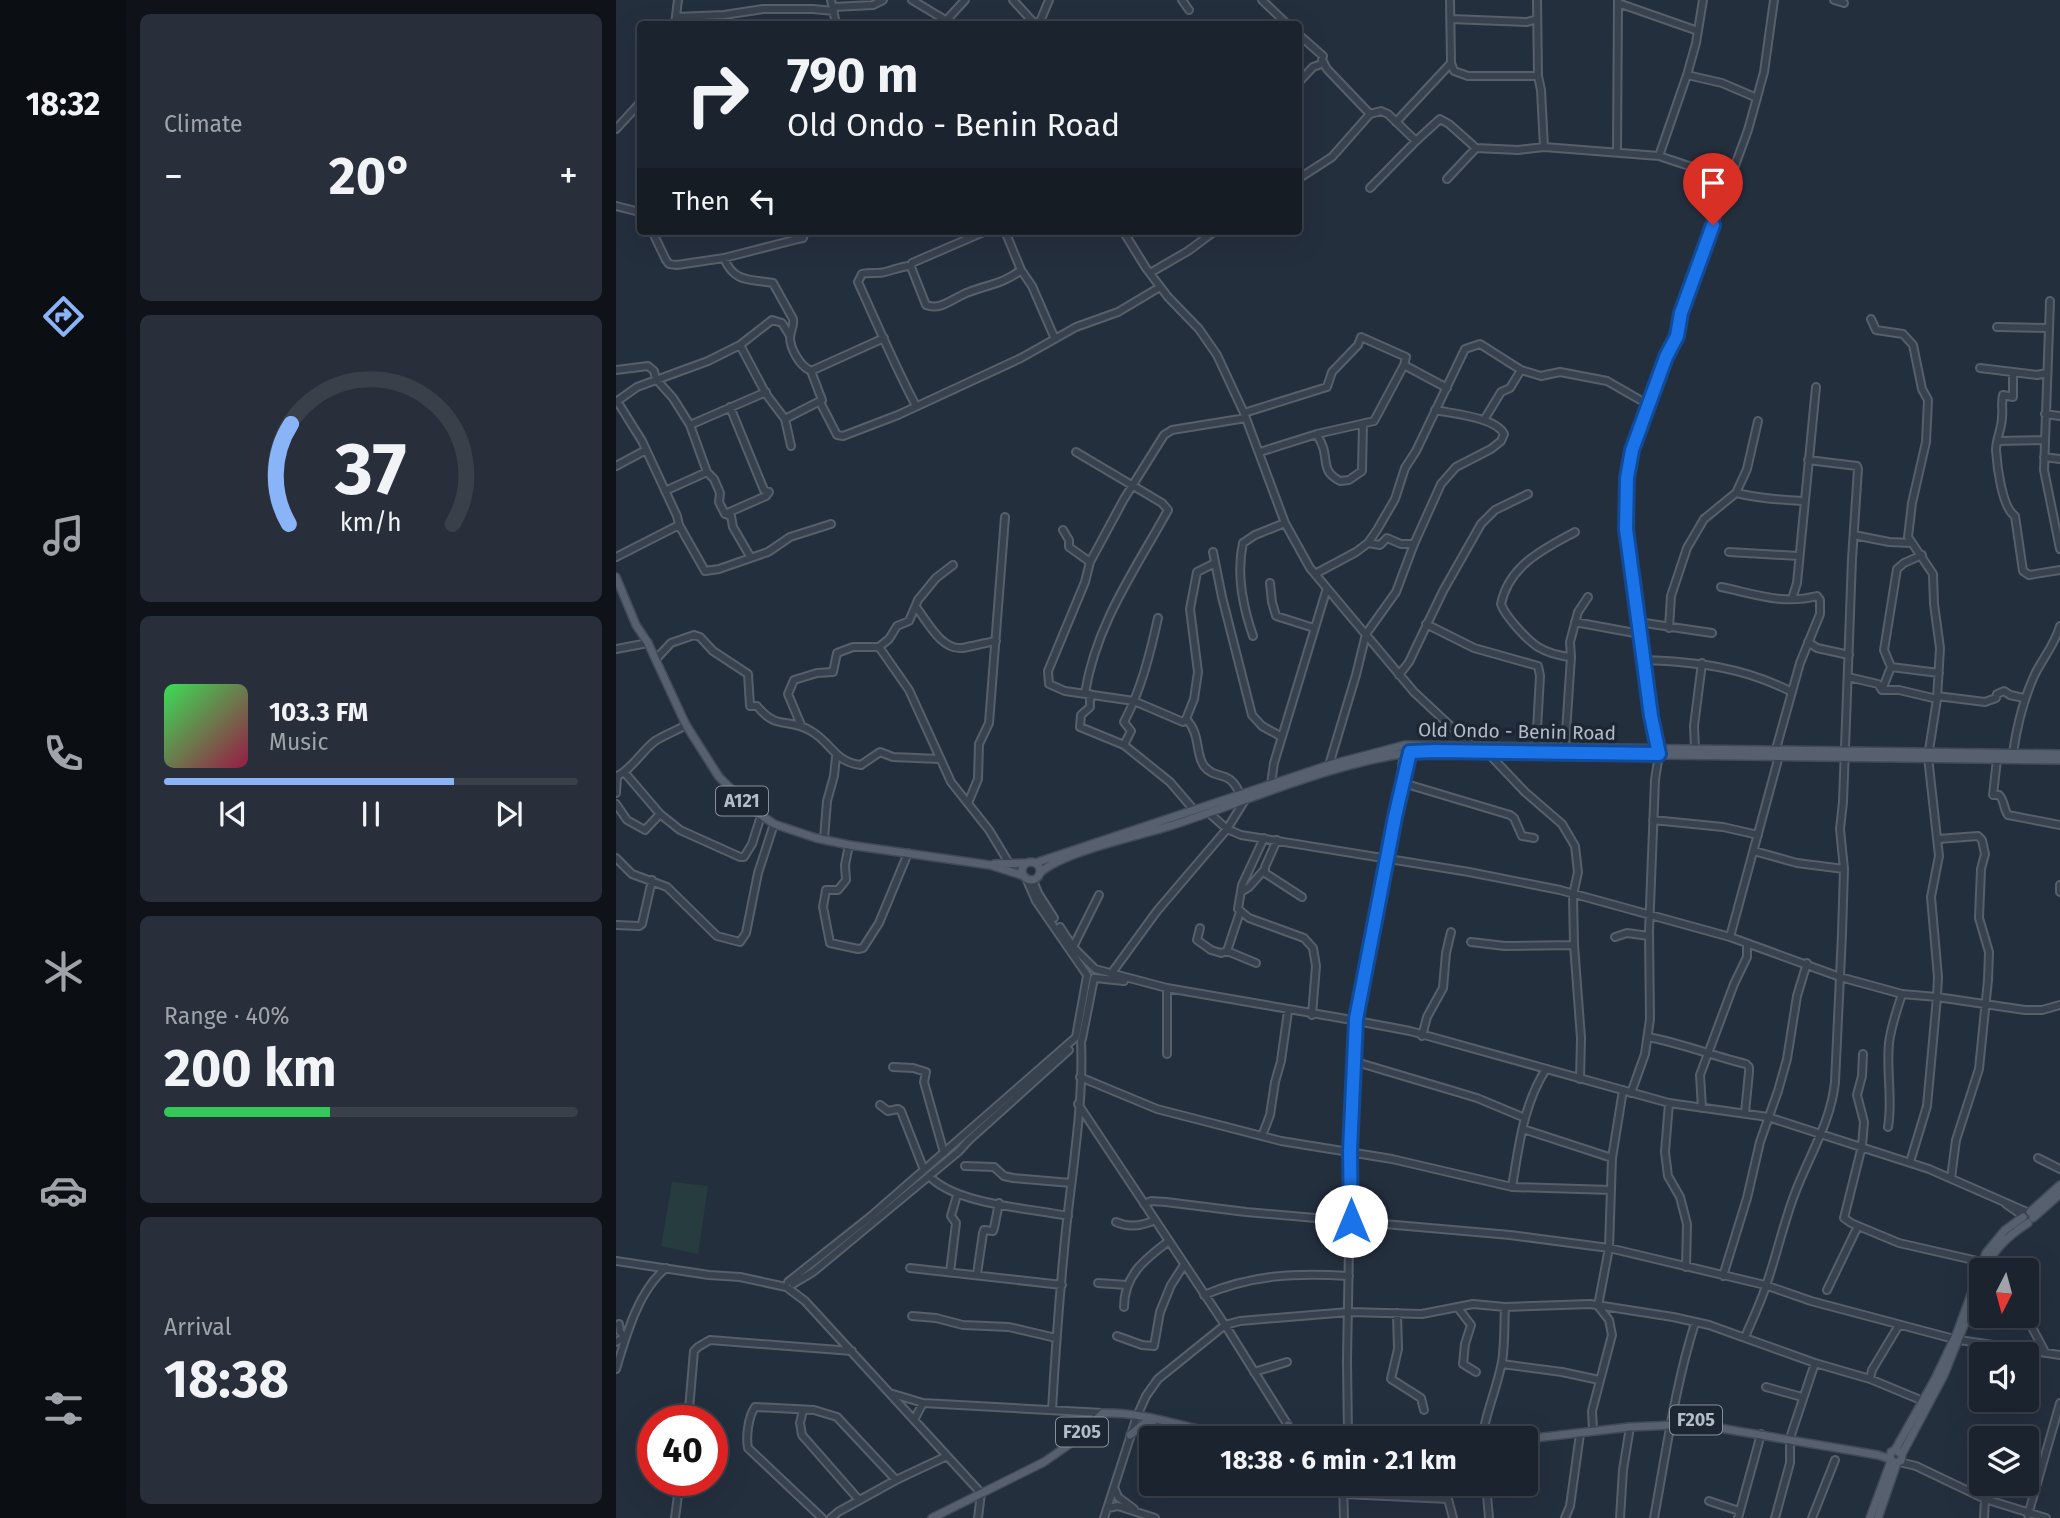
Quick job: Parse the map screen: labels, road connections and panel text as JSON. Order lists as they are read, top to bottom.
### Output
{
  "streets": {
    "main road": ["Old Ondo - Benin Road", "A121", "F205"]
  },
  "north": "bottom",
  "page": {
    "tabs": "18:32",
    "tile": [
      "Climate",
      ["Range · 40%", "200 km"],
      ["Arrival", "18:38"]
    ],
    "turn": ["790 m", "Old Ondo - Benin Road"],
    "heat": ["−", "20°", "+"],
    "then": "Then",
    "song": ["103.3 FM", "Music"],
    "limit": "40",
    "trip": "18:38 · 6 min · 2.1 km",
    "gauge": ["37", "km/h"]
  }
}
